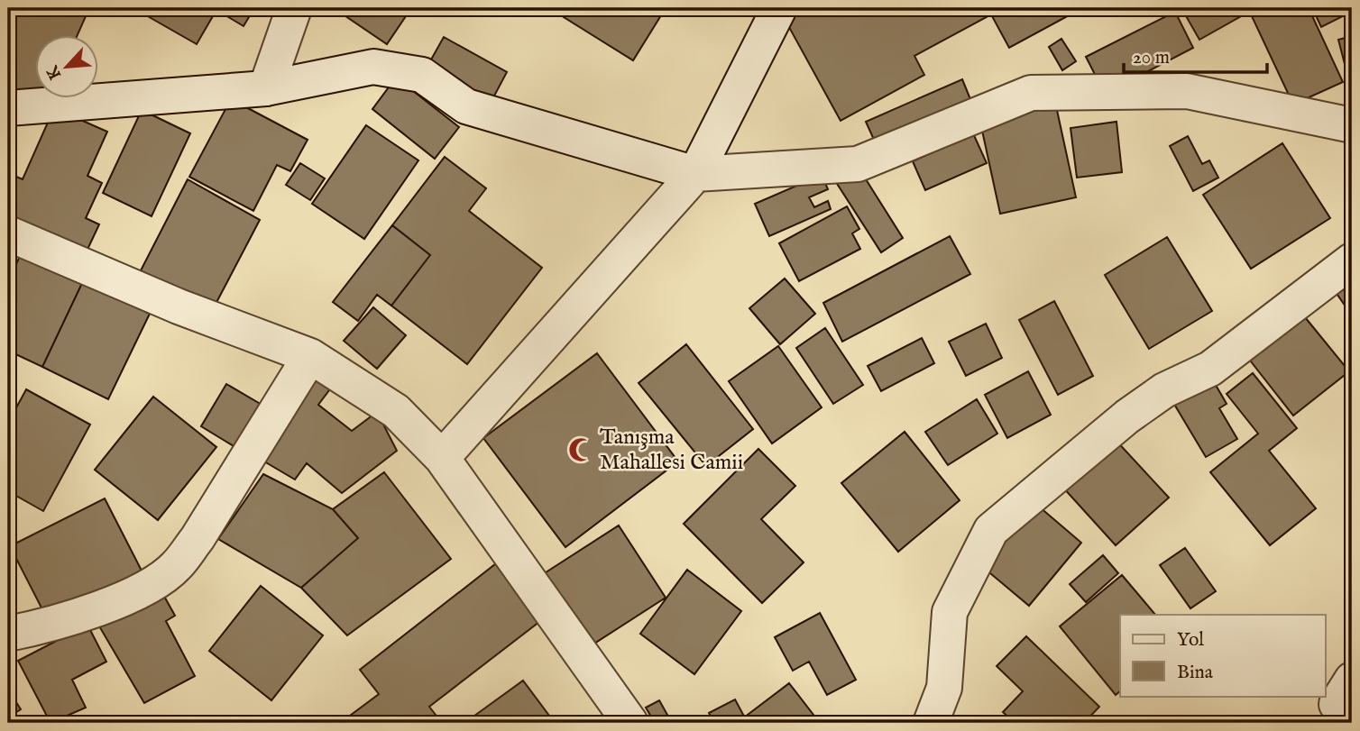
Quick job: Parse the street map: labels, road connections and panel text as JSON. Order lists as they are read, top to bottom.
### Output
{
  "places": {
    "mosque": ["Tanışma Mahallesi Camii"]
  },
  "legend": ["Yol", "Bina"],
  "scale_bar": "20 m",
  "north": "bottom left"
}
